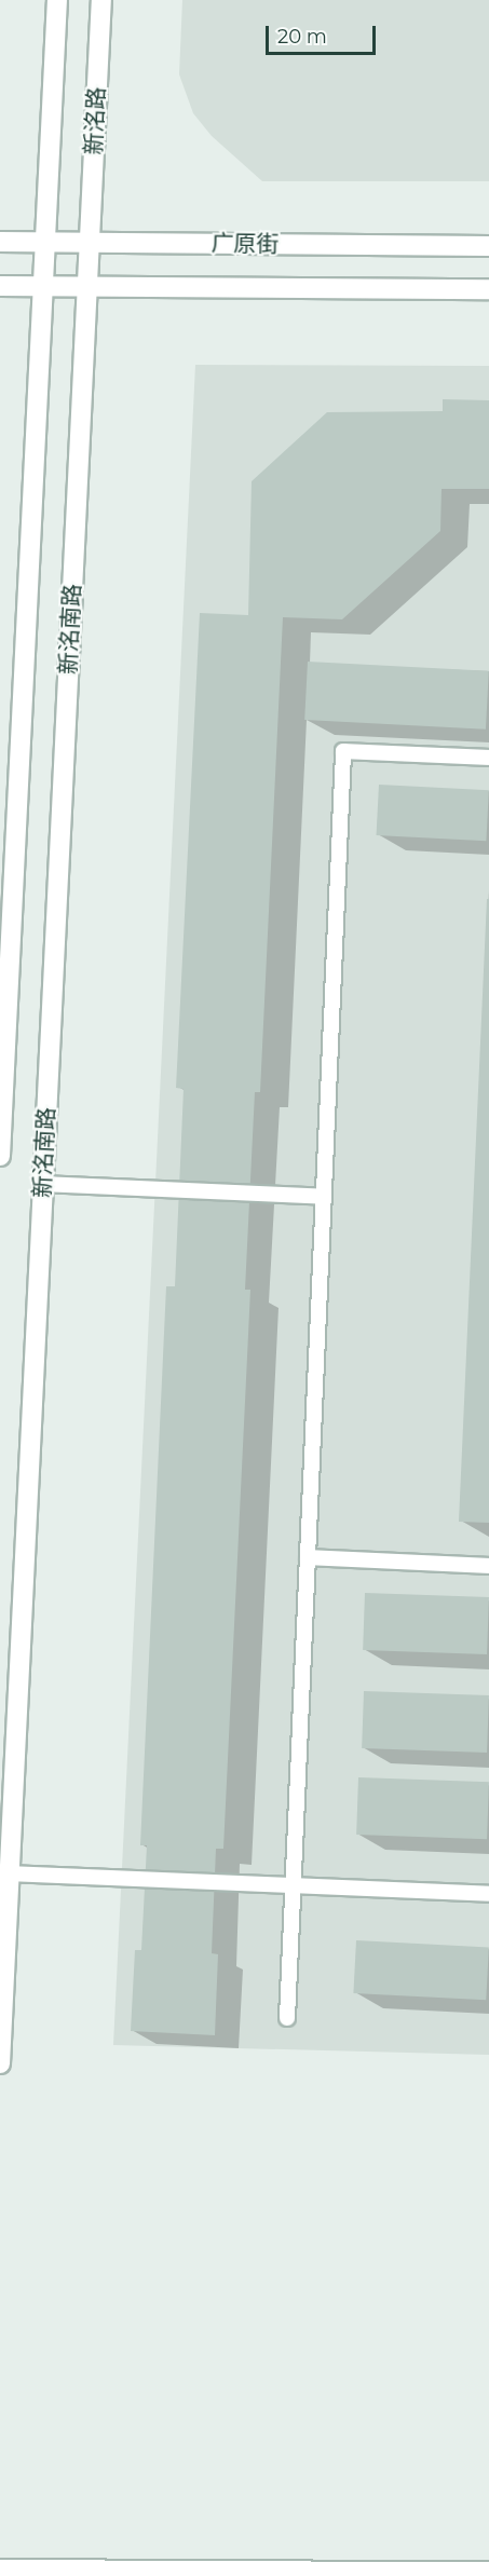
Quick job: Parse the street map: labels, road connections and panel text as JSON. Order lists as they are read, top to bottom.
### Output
{
  "streets": {
    "main road": ["新洺路", "广原街", "新洺南路"]
  },
  "crossings": [
    ["新洺路", "广原街"],
    ["新洺路", "新洺南路"],
    ["广原街", "新洺南路"]
  ],
  "scale_bar": "20 m"
}
